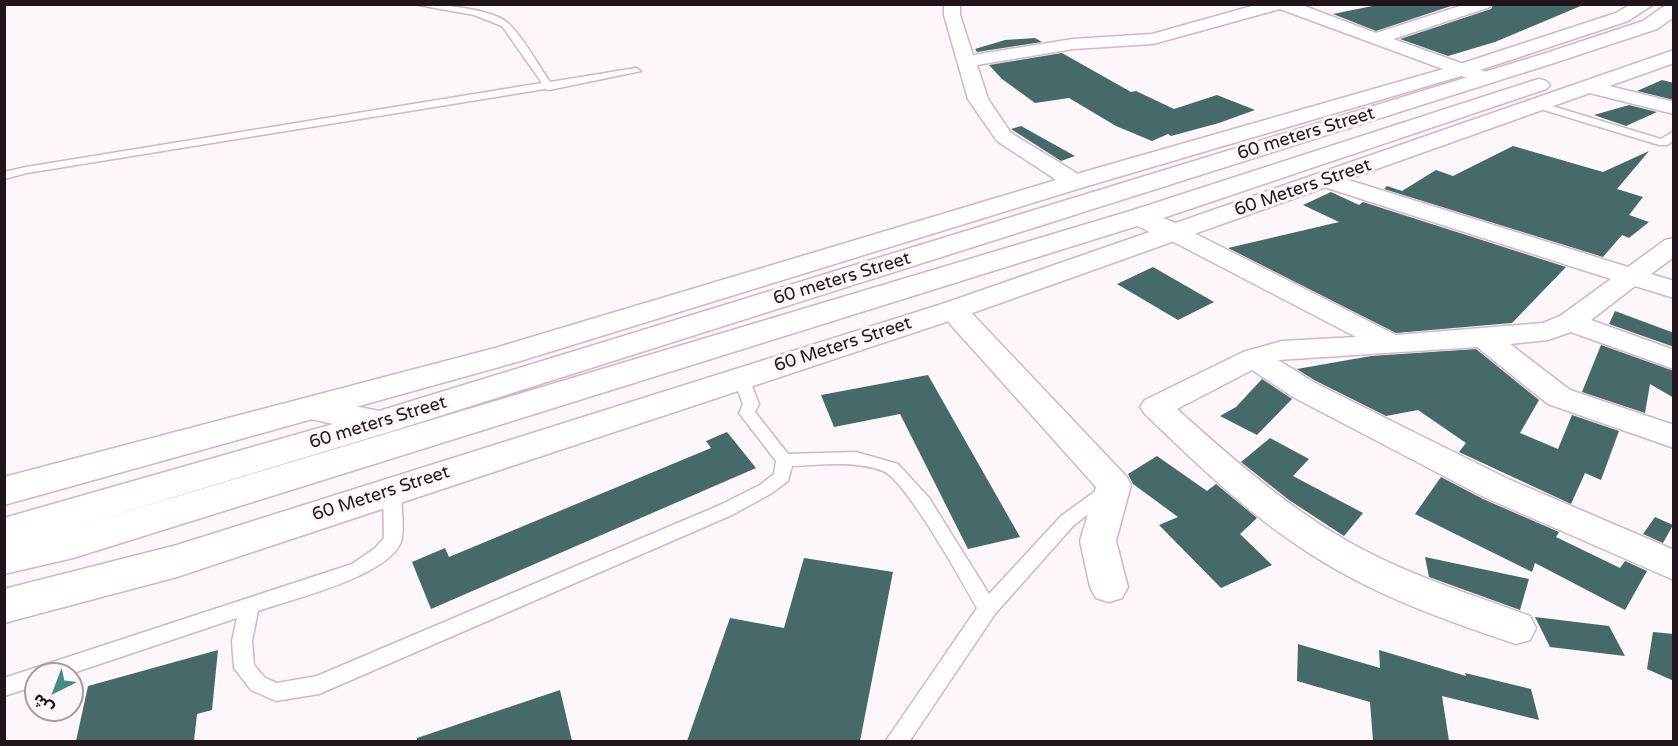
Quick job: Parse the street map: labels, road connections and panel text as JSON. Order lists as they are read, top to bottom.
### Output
{
  "streets": {
    "main road": ["60 meters Street", "60 Meters Street"]
  },
  "crossings": [
    ["60 meters Street", "60 Meters Street"]
  ],
  "north": "bottom left"
}
